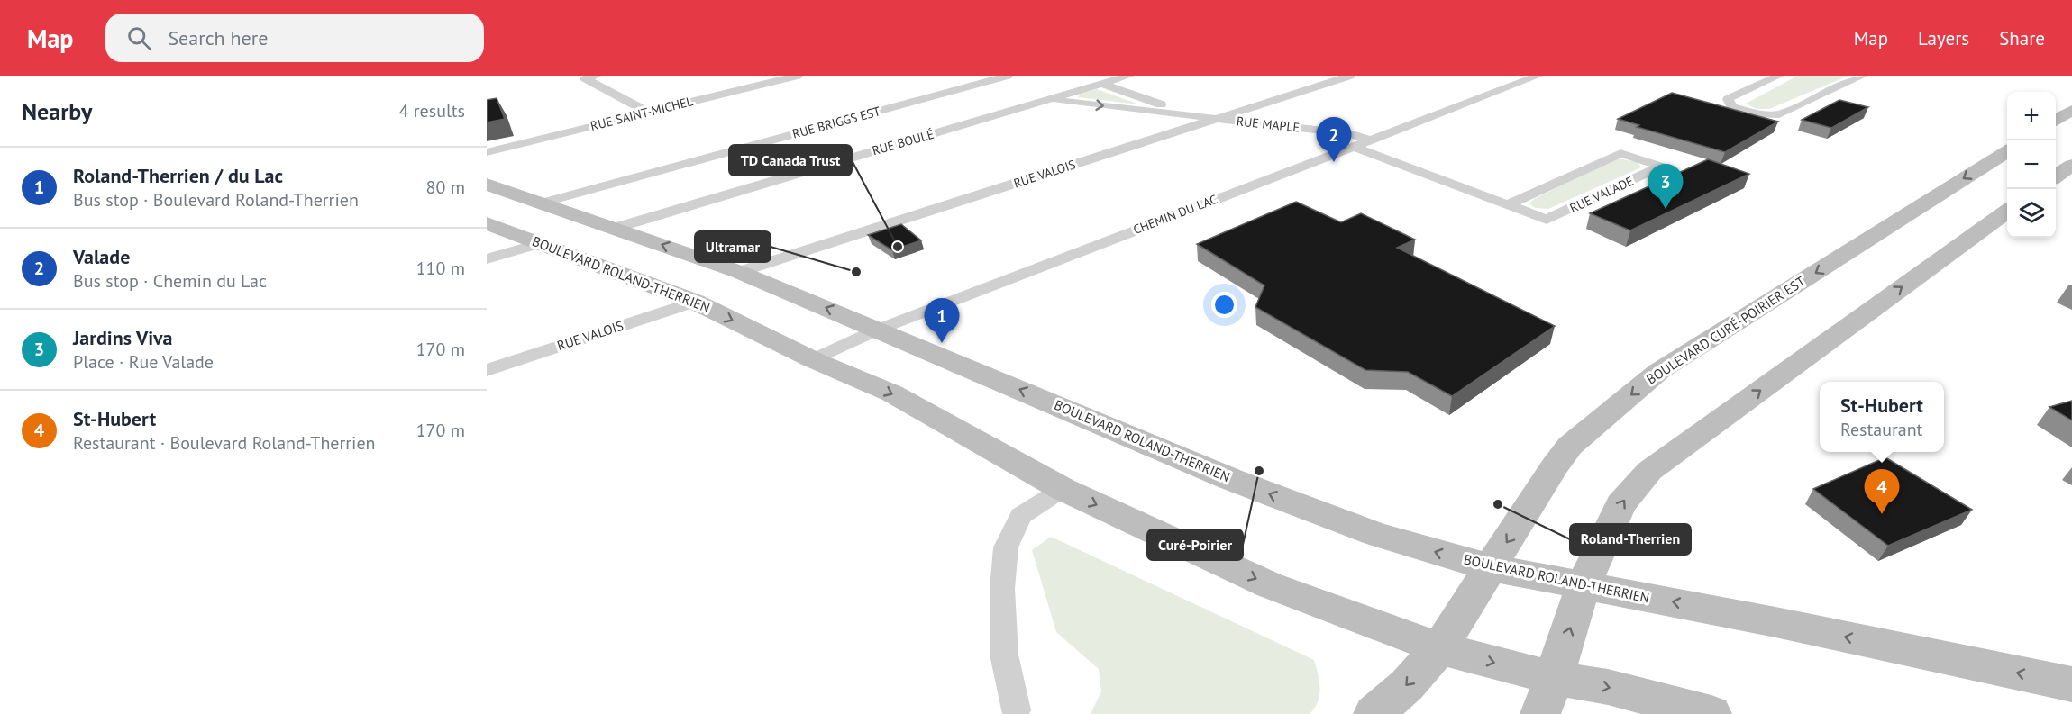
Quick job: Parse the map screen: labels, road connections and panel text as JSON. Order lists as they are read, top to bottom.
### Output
{
  "streets": {
    "main road": ["BOULEVARD ROLAND-THERRIEN", "BOULEVARD CURÉ-POIRIER EST"],
    "street": [
      "RUE SAINT-MICHEL",
      "RUE BRIGGS EST",
      "RUE MAPLE",
      "RUE BOULÉ",
      "RUE VALOIS",
      "RUE VALADE",
      "CHEMIN DU LAC"
    ]
  },
  "crossings": [
    ["RUE BRIGGS EST", "BOULEVARD ROLAND-THERRIEN"],
    ["RUE MAPLE", "RUE BOULÉ"],
    ["RUE MAPLE", "RUE VALOIS"],
    ["RUE MAPLE", "CHEMIN DU LAC"],
    ["RUE BOULÉ", "BOULEVARD ROLAND-THERRIEN"],
    ["RUE VALOIS", "BOULEVARD ROLAND-THERRIEN"],
    ["RUE VALADE", "CHEMIN DU LAC"],
    ["CHEMIN DU LAC", "BOULEVARD ROLAND-THERRIEN"],
    ["BOULEVARD ROLAND-THERRIEN", "BOULEVARD CURÉ-POIRIER EST"]
  ],
  "places": [
    "TD Canada Trust",
    "Ultramar",
    "Curé-Poirier",
    "Roland-Therrien"
  ],
  "page": {
    "header": "Map",
    "search": "Search here",
    "nav": ["Map", "Layers", "Share"],
    "heading": ["Nearby", "4 results"],
    "map_buttons": ["+", "−"],
    "pins": [
      "2",
      "3",
      "1",
      "4"
    ],
    "list": [
      {
        "mark": "1",
        "name": "Roland-Therrien / du Lac",
        "note": "Bus stop · Boulevard Roland-Therrien",
        "value": "80 m"
      },
      {
        "mark": "2",
        "name": "Valade",
        "note": "Bus stop · Chemin du Lac",
        "value": "110 m"
      },
      {
        "mark": "3",
        "name": "Jardins Viva",
        "note": "Place · Rue Valade",
        "value": "170 m"
      },
      {
        "mark": "4",
        "name": "St-Hubert",
        "note": "Restaurant · Boulevard Roland-Therrien",
        "value": "170 m"
      }
    ],
    "popup": ["St-Hubert", "Restaurant"]
  }
}
